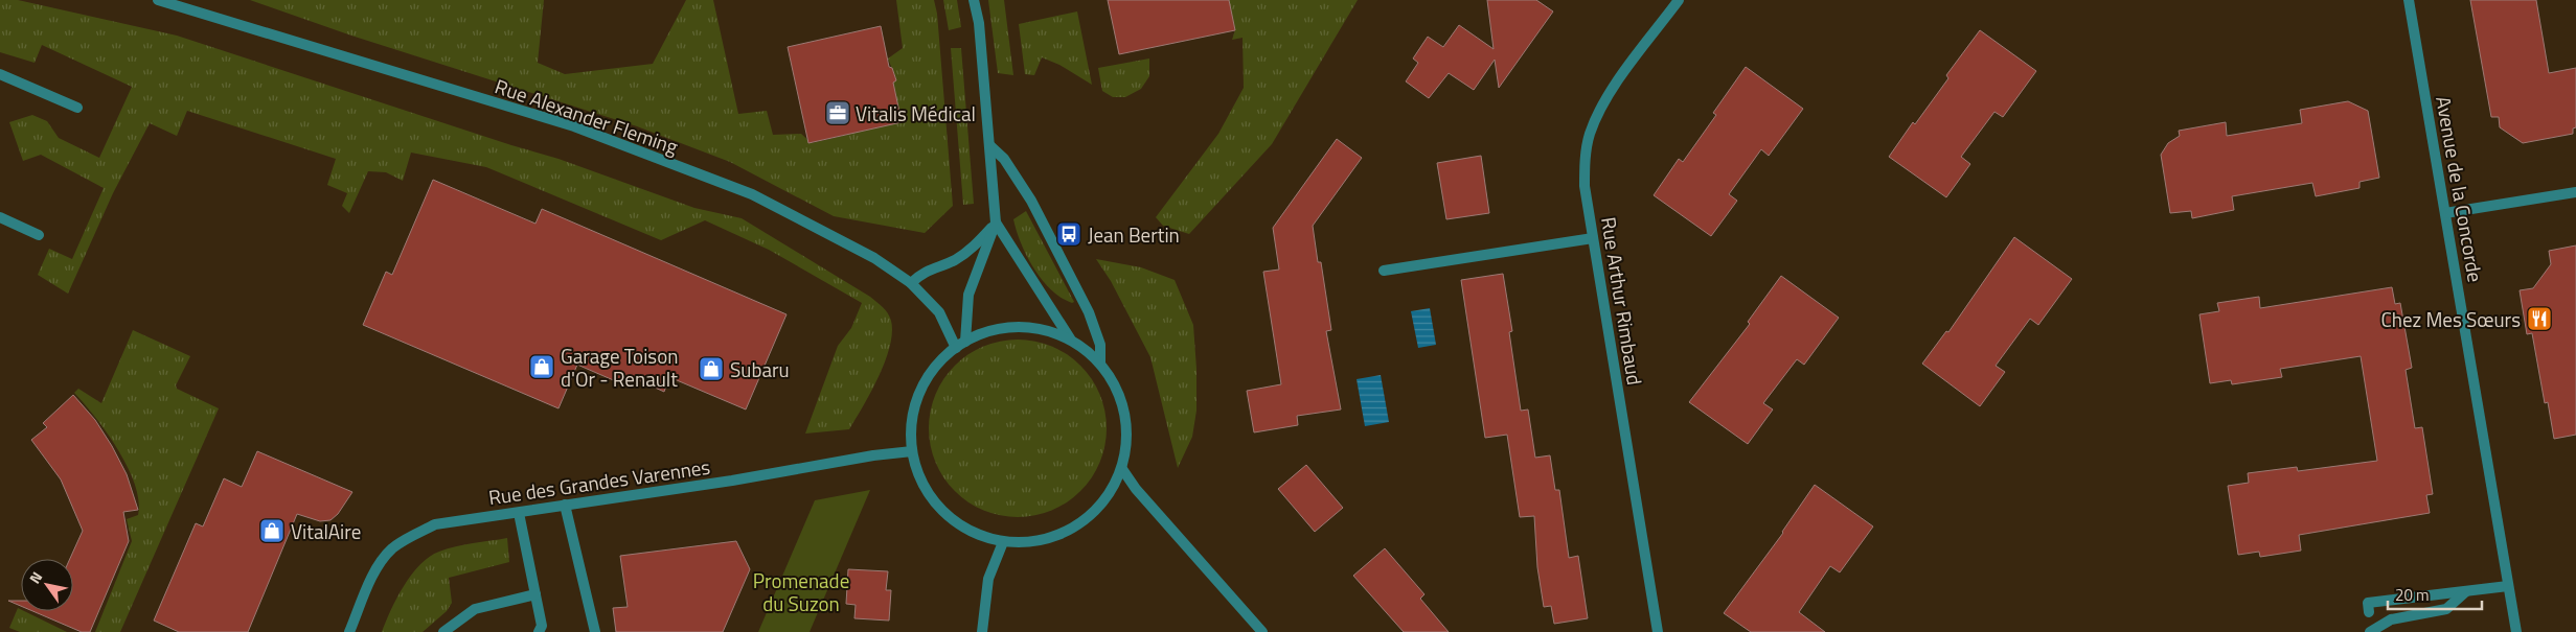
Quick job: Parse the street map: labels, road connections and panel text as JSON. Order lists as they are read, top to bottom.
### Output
{
  "streets": {
    "street": [
      "Rue Alexander Fleming",
      "Avenue de la Concorde",
      "Rue Arthur Rimbaud",
      "Rue des Grandes Varennes"
    ]
  },
  "parks": ["Promenade du Suzon"],
  "places": {
    "office": ["Vitalis Médical"],
    "bus stop": ["Jean Bertin"],
    "restaurant": ["Chez Mes Sœurs"],
    "shop": ["Garage Toison d'Or - Renault", "Subaru", "VitalAire"]
  },
  "scale_bar": "20 m",
  "north": "top left"
}
